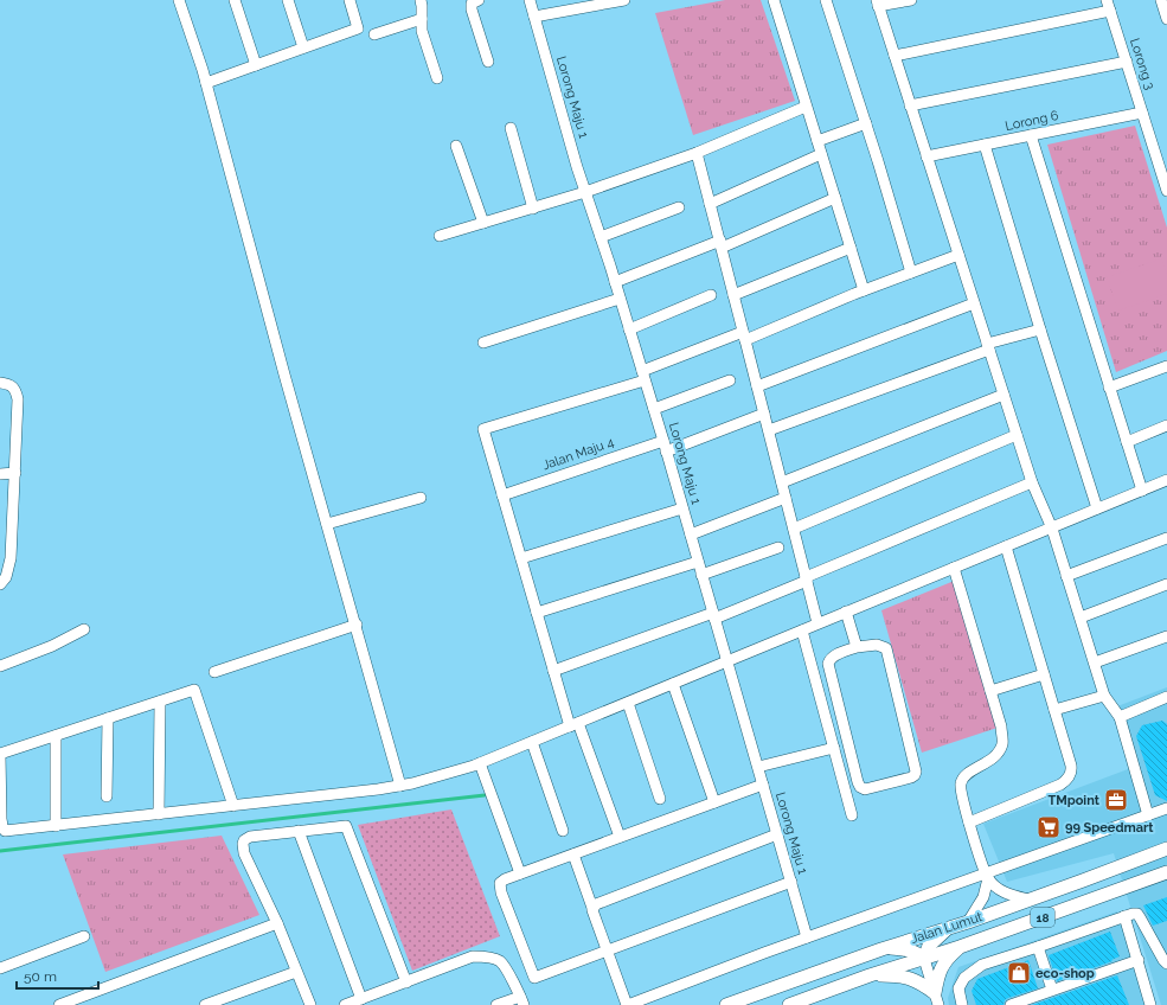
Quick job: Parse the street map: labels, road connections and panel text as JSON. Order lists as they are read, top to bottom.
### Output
{
  "streets": {
    "main road": ["18", "Jalan Lumut"],
    "street": [
      "Lorong 3",
      "Lorong Maju 1",
      "Lorong 6",
      "Jalan Maju 4"
    ]
  },
  "crossings": [
    ["Lorong 3", "Lorong 6"],
    ["Lorong Maju 1", "Jalan Maju 4"]
  ],
  "places": {
    "office": ["TMpoint"],
    "supermarket": ["99 Speedmart"],
    "shop": ["eco-shop"]
  },
  "scale_bar": "50 m"
}
